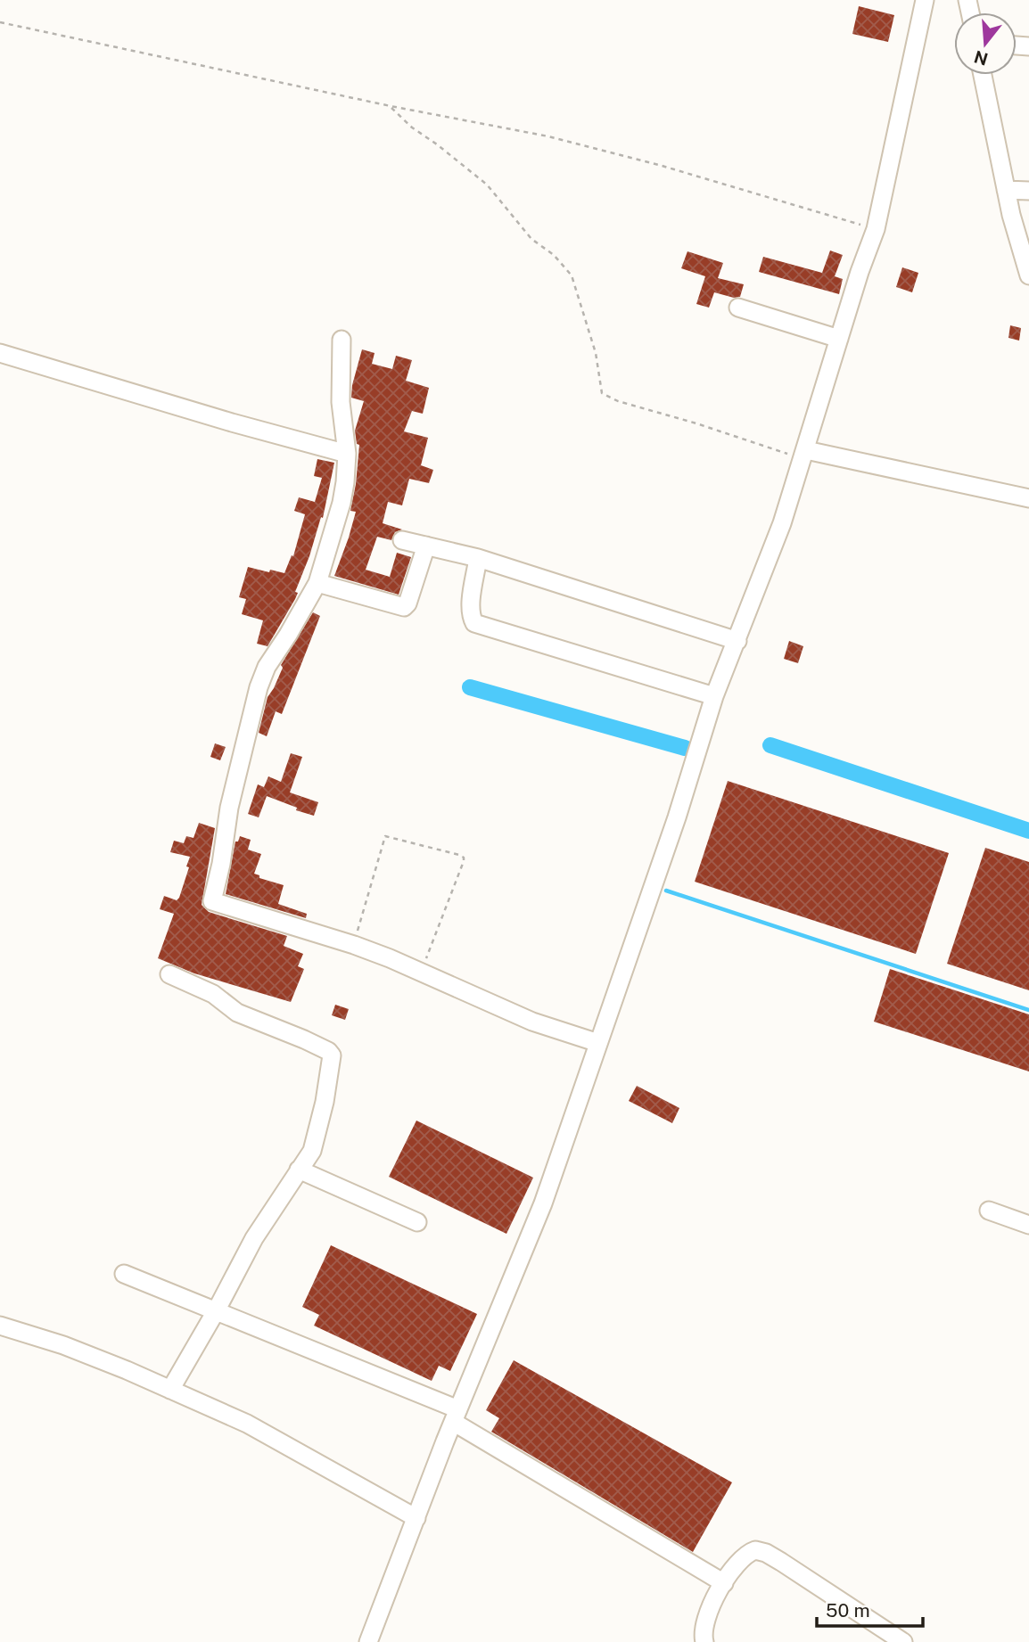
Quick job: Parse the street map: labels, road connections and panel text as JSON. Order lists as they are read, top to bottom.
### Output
{
  "scale_bar": "50 m",
  "north": "bottom"
}
